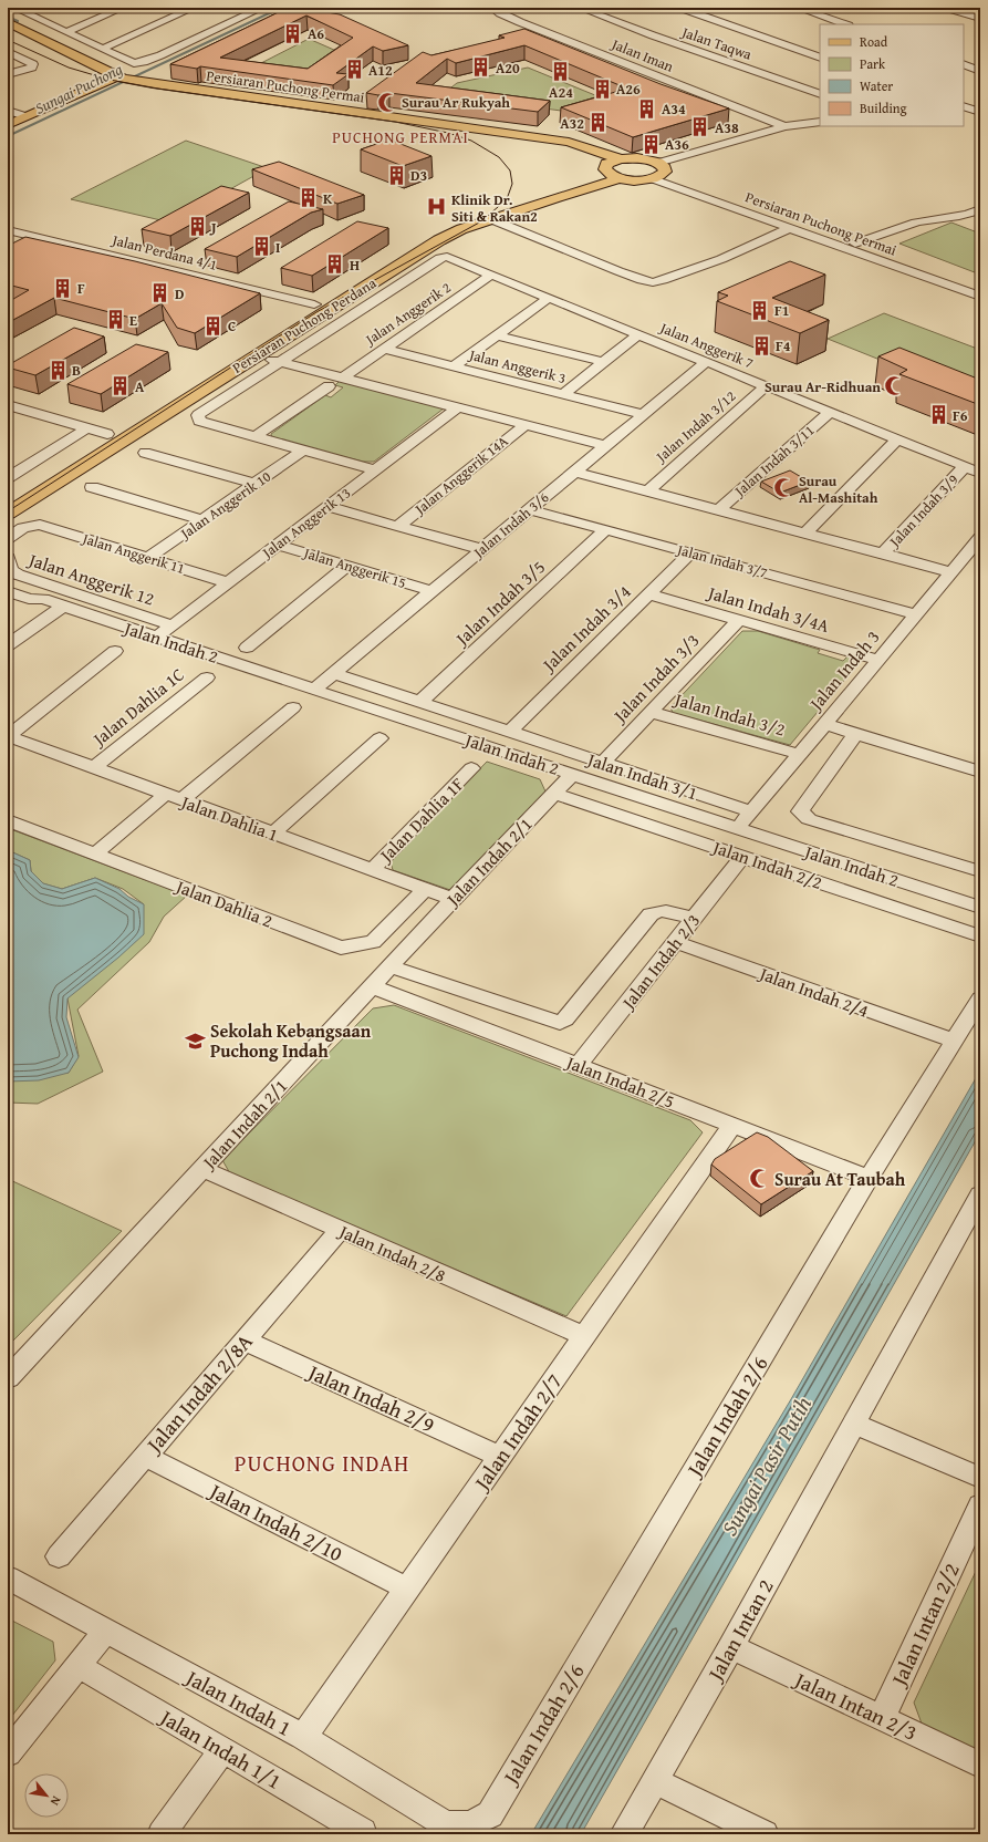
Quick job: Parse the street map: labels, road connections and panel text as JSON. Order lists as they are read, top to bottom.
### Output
{
  "streets": {
    "main road": ["Persiaran Puchong Permai", "Persiaran Puchong Perdana"],
    "street": [
      "Jalan Taqwa",
      "Jalan Iman",
      "Jalan Perdana 4/1",
      "Jalan Anggerik 2",
      "Jalan Anggerik 7",
      "Jalan Anggerik 3",
      "Jalan Indah 3/12",
      "Jalan Indah 3/11",
      "Jalan Anggerik 14A",
      "Jalan Anggerik 10",
      "Jalan Indah 3/9",
      "Jalan Anggerik 13",
      "Jalan Indah 3/6",
      "Jalan Anggerik 11",
      "Jalan Indah 3/7",
      "Jalan Anggerik 15",
      "Jalan Anggerik 12",
      "Jalan Indah 3/5",
      "Jalan Indah 3/4A",
      "Jalan Indah 3/4",
      "Jalan Indah 2",
      "Jalan Indah 3",
      "Jalan Indah 3/3",
      "Jalan Dahlia 1C",
      "Jalan Indah 3/2",
      "Jalan Indah 3/1",
      "Jalan Dahlia 1",
      "Jalan Dahlia 1F",
      "Jalan Indah 2/1",
      "Jalan Indah 2/2",
      "Jalan Dahlia 2",
      "Jalan Indah 2/3",
      "Jalan Indah 2/4",
      "Jalan Indah 2/5",
      "Jalan Indah 2/8",
      "Jalan Indah 2/8A",
      "Jalan Indah 2/9",
      "Jalan Indah 2/6",
      "Jalan Indah 2/7",
      "Jalan Indah 2/10",
      "Jalan Intan 2/2",
      "Jalan Intan 2",
      "Jalan Indah 1",
      "Jalan Intan 2/3",
      "Jalan Indah 1/1"
    ]
  },
  "crossings": [
    ["Persiaran Puchong Permai", "Persiaran Puchong Perdana"],
    ["Jalan Perdana 4/1", "Persiaran Puchong Perdana"],
    ["Jalan Anggerik 2", "Jalan Anggerik 7"],
    ["Jalan Anggerik 2", "Jalan Anggerik 3"],
    ["Jalan Anggerik 7", "Jalan Indah 3/12"],
    ["Jalan Anggerik 7", "Jalan Indah 3/11"],
    ["Jalan Anggerik 7", "Jalan Indah 3/9"],
    ["Jalan Anggerik 7", "Jalan Indah 3/6"],
    ["Jalan Anggerik 3", "Jalan Indah 3/6"],
    ["Jalan Anggerik 10", "Jalan Anggerik 11"],
    ["Jalan Anggerik 13", "Jalan Anggerik 11"],
    ["Jalan Anggerik 13", "Jalan Anggerik 15"],
    ["Jalan Anggerik 13", "Jalan Anggerik 12"],
    ["Jalan Anggerik 13", "Jalan Indah 2"],
    ["Jalan Indah 3/6", "Jalan Indah 3/7"],
    ["Jalan Indah 3/6", "Jalan Anggerik 15"],
    ["Jalan Indah 3/6", "Jalan Indah 2"],
    ["Jalan Indah 3/6", "Jalan Indah 3/1"],
    ["Jalan Anggerik 11", "Jalan Anggerik 12"],
    ["Jalan Indah 3/7", "Jalan Indah 3/5"],
    ["Jalan Indah 3/7", "Jalan Indah 3/4"],
    ["Jalan Indah 3/7", "Jalan Indah 3"],
    ["Jalan Indah 3/5", "Jalan Indah 3/1"],
    ["Jalan Indah 3/4A", "Jalan Indah 3/4"],
    ["Jalan Indah 3/4A", "Jalan Indah 3"],
    ["Jalan Indah 3/4A", "Jalan Indah 3/3"],
    ["Jalan Indah 3/4", "Jalan Indah 3/1"],
    ["Jalan Indah 2", "Jalan Indah 3"],
    ["Jalan Indah 2", "Jalan Indah 2/1"],
    ["Jalan Indah 3", "Jalan Indah 3/2"],
    ["Jalan Indah 3", "Jalan Indah 3/1"],
    ["Jalan Indah 3/3", "Jalan Indah 3/2"],
    ["Jalan Indah 3/3", "Jalan Indah 3/1"],
    ["Jalan Dahlia 1C", "Jalan Dahlia 1"],
    ["Jalan Dahlia 1", "Jalan Dahlia 1F"],
    ["Jalan Dahlia 1", "Jalan Indah 2/1"],
    ["Jalan Dahlia 1", "Jalan Dahlia 2"],
    ["Jalan Indah 2/1", "Jalan Indah 2/2"],
    ["Jalan Indah 2/1", "Jalan Indah 2/5"],
    ["Jalan Indah 2/1", "Jalan Indah 2/8"],
    ["Jalan Indah 2/2", "Jalan Indah 2/3"],
    ["Jalan Indah 2/3", "Jalan Indah 2/4"],
    ["Jalan Indah 2/3", "Jalan Indah 2/5"],
    ["Jalan Indah 2/4", "Jalan Indah 2/6"],
    ["Jalan Indah 2/5", "Jalan Indah 2/6"],
    ["Jalan Indah 2/5", "Jalan Indah 2/7"],
    ["Jalan Indah 2/8", "Jalan Indah 2/8A"],
    ["Jalan Indah 2/8", "Jalan Indah 2/7"],
    ["Jalan Indah 2/8A", "Jalan Indah 2/9"],
    ["Jalan Indah 2/8A", "Jalan Indah 2/10"],
    ["Jalan Indah 2/9", "Jalan Indah 2/7"],
    ["Jalan Indah 2/6", "Jalan Indah 1"],
    ["Jalan Indah 2/7", "Jalan Indah 2/10"],
    ["Jalan Indah 2/7", "Jalan Indah 1"],
    ["Jalan Intan 2/2", "Jalan Intan 2/3"],
    ["Jalan Intan 2", "Jalan Intan 2/3"]
  ],
  "districts": ["PUCHONG PERMAI", "PUCHONG INDAH"],
  "water": ["Sungai Puchong", "Sungai Pasir Putih"],
  "places": {
    "building": [
      "A6",
      "A20",
      "A12",
      "A24",
      "A26",
      "A34",
      "A32",
      "A38",
      "A36",
      "D3",
      "K",
      "J",
      "I",
      "H",
      "F",
      "D",
      "F1",
      "E",
      "C",
      "F4",
      "B",
      "A",
      "F6"
    ],
    "mosque": [
      "Surau Ar Rukyah",
      "Surau Ar-Ridhuan",
      "Surau Al-Mashitah",
      "Surau At Taubah"
    ],
    "hospital": ["Klinik Dr. Siti & Rakan2"],
    "school or university": ["Sekolah Kebangsaan Puchong Indah"]
  },
  "legend": [
    "Road",
    "Park",
    "Water",
    "Building"
  ],
  "north": "bottom right"
}
